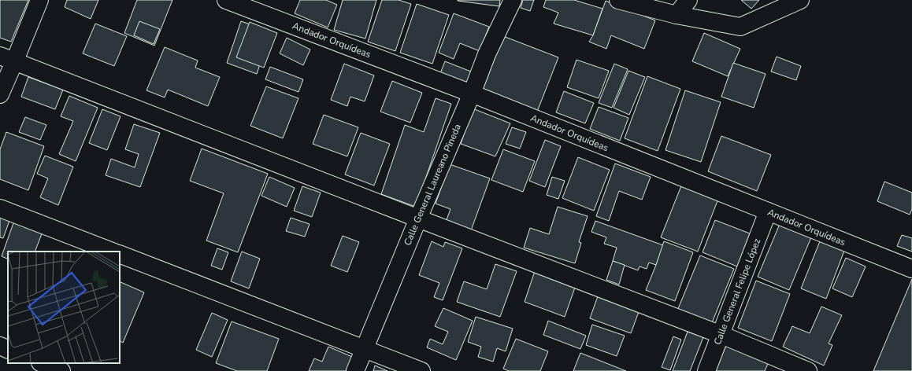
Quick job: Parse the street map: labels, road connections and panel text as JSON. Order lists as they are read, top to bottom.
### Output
{
  "streets": {
    "street": ["Andador Orquídeas", "Calle General Laureano Pineda", "Calle General Felipe López"]
  },
  "crossings": [
    ["Andador Orquídeas", "Calle General Laureano Pineda"],
    ["Andador Orquídeas", "Calle General Felipe López"]
  ]
}
